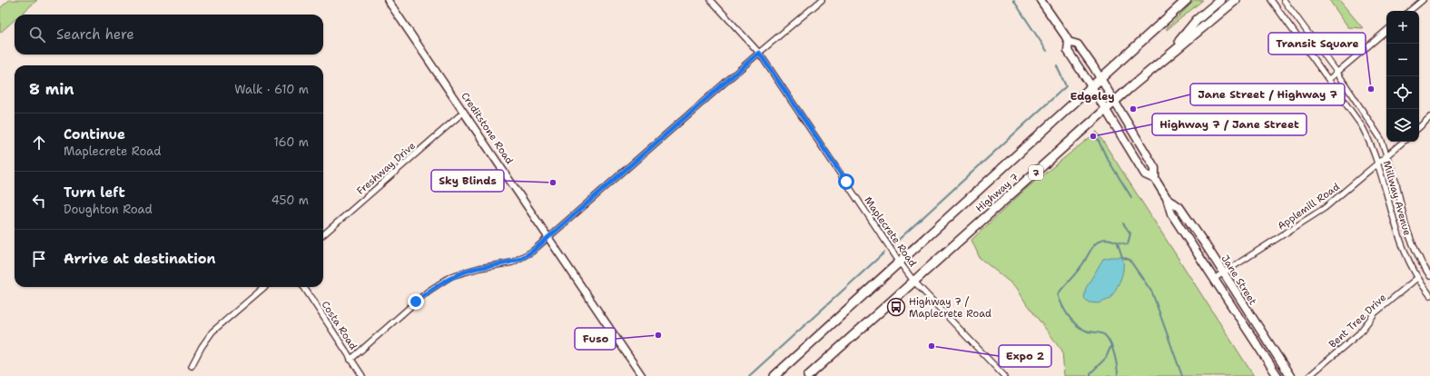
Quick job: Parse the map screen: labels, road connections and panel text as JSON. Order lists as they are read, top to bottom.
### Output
{
  "streets": {
    "main road": ["7", "Highway 7", "Jane Street"],
    "street": [
      "Creditstone Road",
      "Freshway Drive",
      "Millway Avenue",
      "Applemill Road",
      "Maplecrete Road",
      "Bent Tree Drive",
      "Costa Road"
    ]
  },
  "crossings": [
    ["Creditstone Road", "Freshway Drive"],
    ["Highway 7", "Maplecrete Road"],
    ["Highway 7", "Jane Street"],
    ["Millway Avenue", "Applemill Road"],
    ["Millway Avenue", "Bent Tree Drive"],
    ["Applemill Road", "Jane Street"]
  ],
  "districts": ["Edgeley"],
  "places": {
    "other": [
      "Transit Square",
      "Jane Street / Highway 7",
      "Highway 7 / Jane Street",
      "Sky Blinds",
      "Fuso",
      "Expo 2"
    ],
    "bus stop": ["Highway 7 / Maplecrete Road"]
  },
  "page": {
    "map_buttons": ["+", "−"],
    "search": "Search here",
    "heading": ["8 min", "Walk · 610 m"],
    "list": [
      ["Continue", "Maplecrete Road", "160 m"],
      ["Turn left", "Doughton Road", "450 m"],
      "Arrive at destination"
    ]
  }
}
